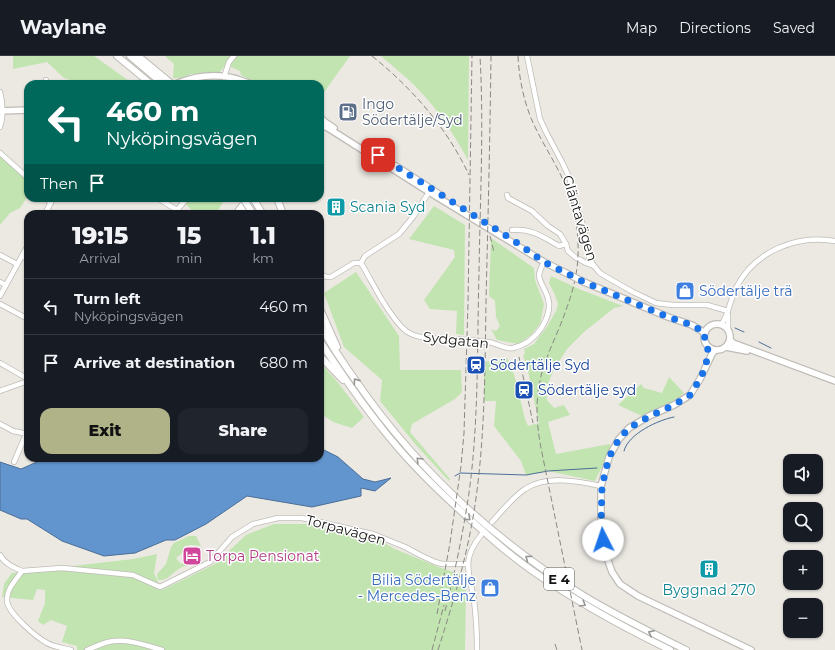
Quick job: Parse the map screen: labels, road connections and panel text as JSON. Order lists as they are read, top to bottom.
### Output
{
  "streets": {
    "highway": ["E 4"],
    "street": ["Gläntavägen", "Sydgatan", "Torpavägen"]
  },
  "places": {
    "fuel station": ["Ingo Södertälje/Syd"],
    "building": ["Scania Syd", "Byggnad 270"],
    "shop": ["Södertälje trä", "Bilia Södertälje - Mercedes-Benz"],
    "station": ["Södertälje Syd", "Södertälje syd"],
    "hotel": ["Torpa Pensionat"]
  },
  "page": {
    "header": "Waylane",
    "nav": ["Map", "Directions", "Saved"],
    "turn": ["460 m", "Nyköpingsvägen"],
    "then": "Then",
    "eta": [
      "19:15",
      "Arrival",
      "15",
      "min",
      "1.1",
      "km"
    ],
    "list": [
      {
        "name": "Turn left",
        "note": "Nyköpingsvägen",
        "value": "460 m"
      },
      {
        "name": "Arrive at destination",
        "value": "680 m"
      }
    ],
    "buttons": ["Exit", "Share"],
    "map_buttons": ["+", "−"]
  }
}
